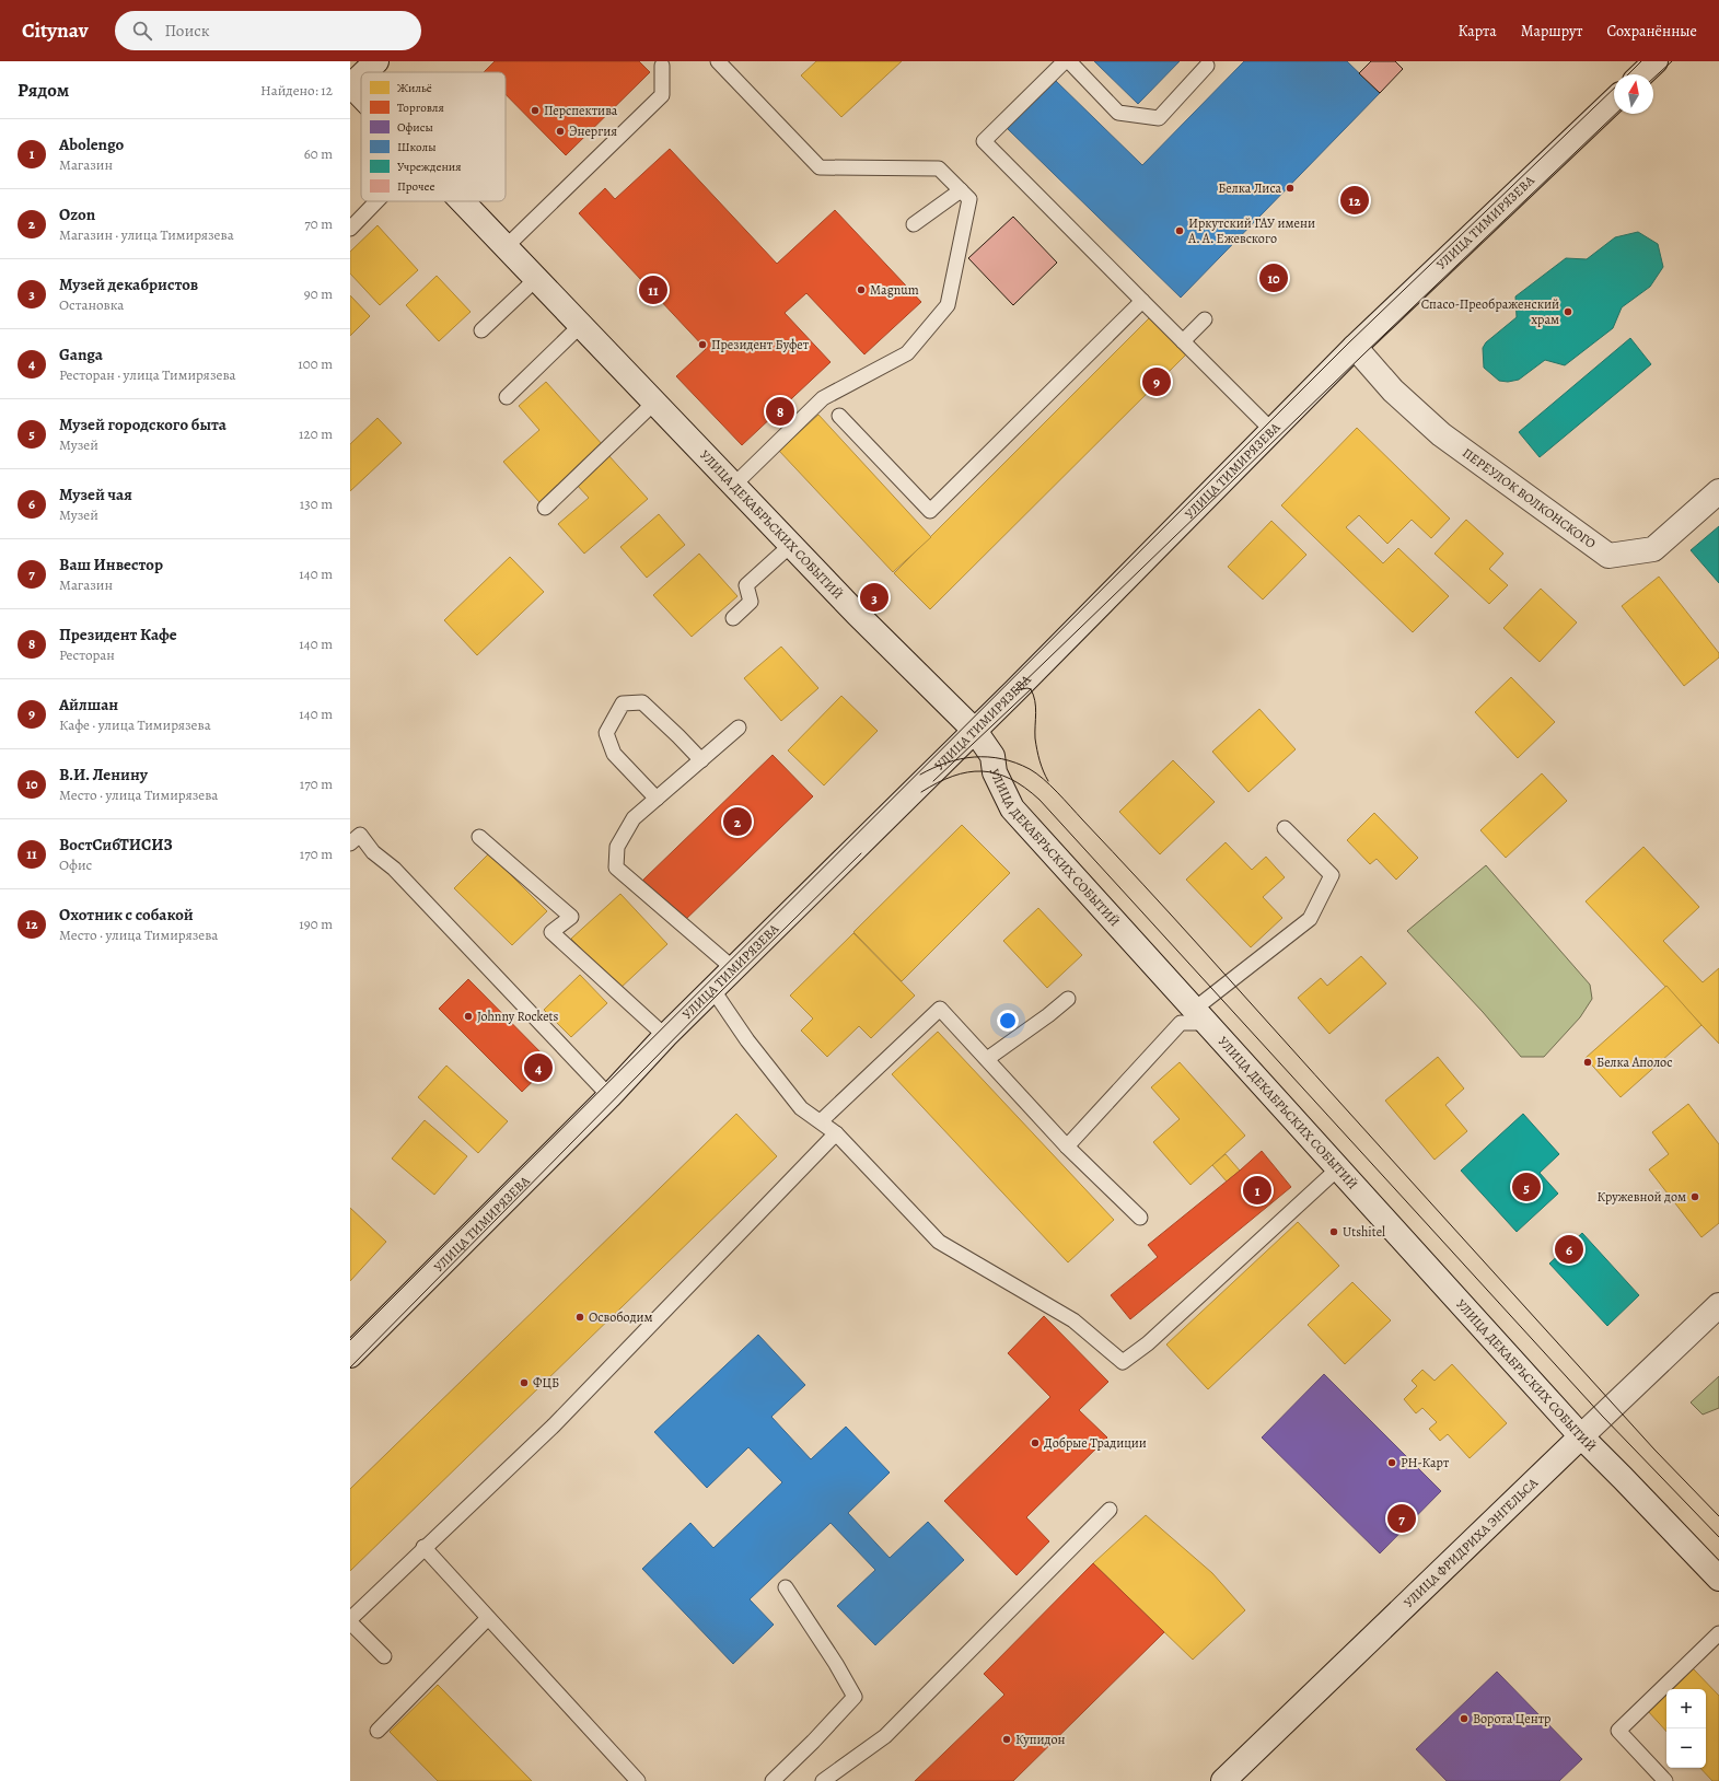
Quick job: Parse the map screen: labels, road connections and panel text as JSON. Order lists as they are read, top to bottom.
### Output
{
  "streets": {
    "street": [
      "УЛИЦА ТИМИРЯЗЕВА",
      "ПЕРЕУЛОК ВОЛКОНСКОГО",
      "УЛИЦА ДЕКАБРЬСКИХ СОБЫТИЙ",
      "УЛИЦА ФРИДРИХА ЭНГЕЛЬСА"
    ]
  },
  "crossings": [
    ["УЛИЦА ТИМИРЯЗЕВА", "ПЕРЕУЛОК ВОЛКОНСКОГО"],
    ["УЛИЦА ТИМИРЯЗЕВА", "УЛИЦА ДЕКАБРЬСКИХ СОБЫТИЙ"],
    ["УЛИЦА ДЕКАБРЬСКИХ СОБЫТИЙ", "УЛИЦА ФРИДРИХА ЭНГЕЛЬСА"]
  ],
  "places": [
    "Перспектива",
    "Энергия",
    "Белка Лиса",
    "Иркутский ГАУ имени А. А. Ежевского",
    "Magnum",
    "Спасо-Преображенский храм",
    "Президент Буфет",
    "Johnny Rockets",
    "Белка Аполос",
    "Кружевной дом",
    "Utshitel",
    "Освободим",
    "ФЦБ",
    "Добрые Традиции",
    "РН-Карт",
    "Ворота Центр",
    "Купидон"
  ],
  "legend": [
    "Жильё",
    "Торговля",
    "Офисы",
    "Школы",
    "Учреждения",
    "Прочее"
  ],
  "north": "top",
  "page": {
    "header": "Citynav",
    "search": "Поиск",
    "nav": ["Карта", "Маршрут", "Сохранённые"],
    "heading": ["Рядом", "Найдено: 12"],
    "list": [
      {
        "mark": "1",
        "name": "Abolengo",
        "note": "Магазин",
        "value": "60 m"
      },
      {
        "mark": "2",
        "name": "Ozon",
        "note": "Магазин · улица Тимирязева",
        "value": "70 m"
      },
      {
        "mark": "3",
        "name": "Музей декабристов",
        "note": "Остановка",
        "value": "90 m"
      },
      {
        "mark": "4",
        "name": "Ganga",
        "note": "Ресторан · улица Тимирязева",
        "value": "100 m"
      },
      {
        "mark": "5",
        "name": "Музей городского быта",
        "note": "Музей",
        "value": "120 m"
      },
      {
        "mark": "6",
        "name": "Музей чая",
        "note": "Музей",
        "value": "130 m"
      },
      {
        "mark": "7",
        "name": "Ваш Инвестор",
        "note": "Магазин",
        "value": "140 m"
      },
      {
        "mark": "8",
        "name": "Президент Кафе",
        "note": "Ресторан",
        "value": "140 m"
      },
      {
        "mark": "9",
        "name": "Айлшан",
        "note": "Кафе · улица Тимирязева",
        "value": "140 m"
      },
      {
        "mark": "10",
        "name": "В.И. Ленину",
        "note": "Место · улица Тимирязева",
        "value": "170 m"
      },
      {
        "mark": "11",
        "name": "ВостСибТИСИЗ",
        "note": "Офис",
        "value": "170 m"
      },
      {
        "mark": "12",
        "name": "Охотник с собакой",
        "note": "Место · улица Тимирязева",
        "value": "190 m"
      }
    ],
    "pins": [
      "12",
      "10",
      "11",
      "9",
      "8",
      "3",
      "2",
      "4",
      "5",
      "1",
      "6",
      "7"
    ],
    "map_buttons": ["+", "−"]
  }
}
